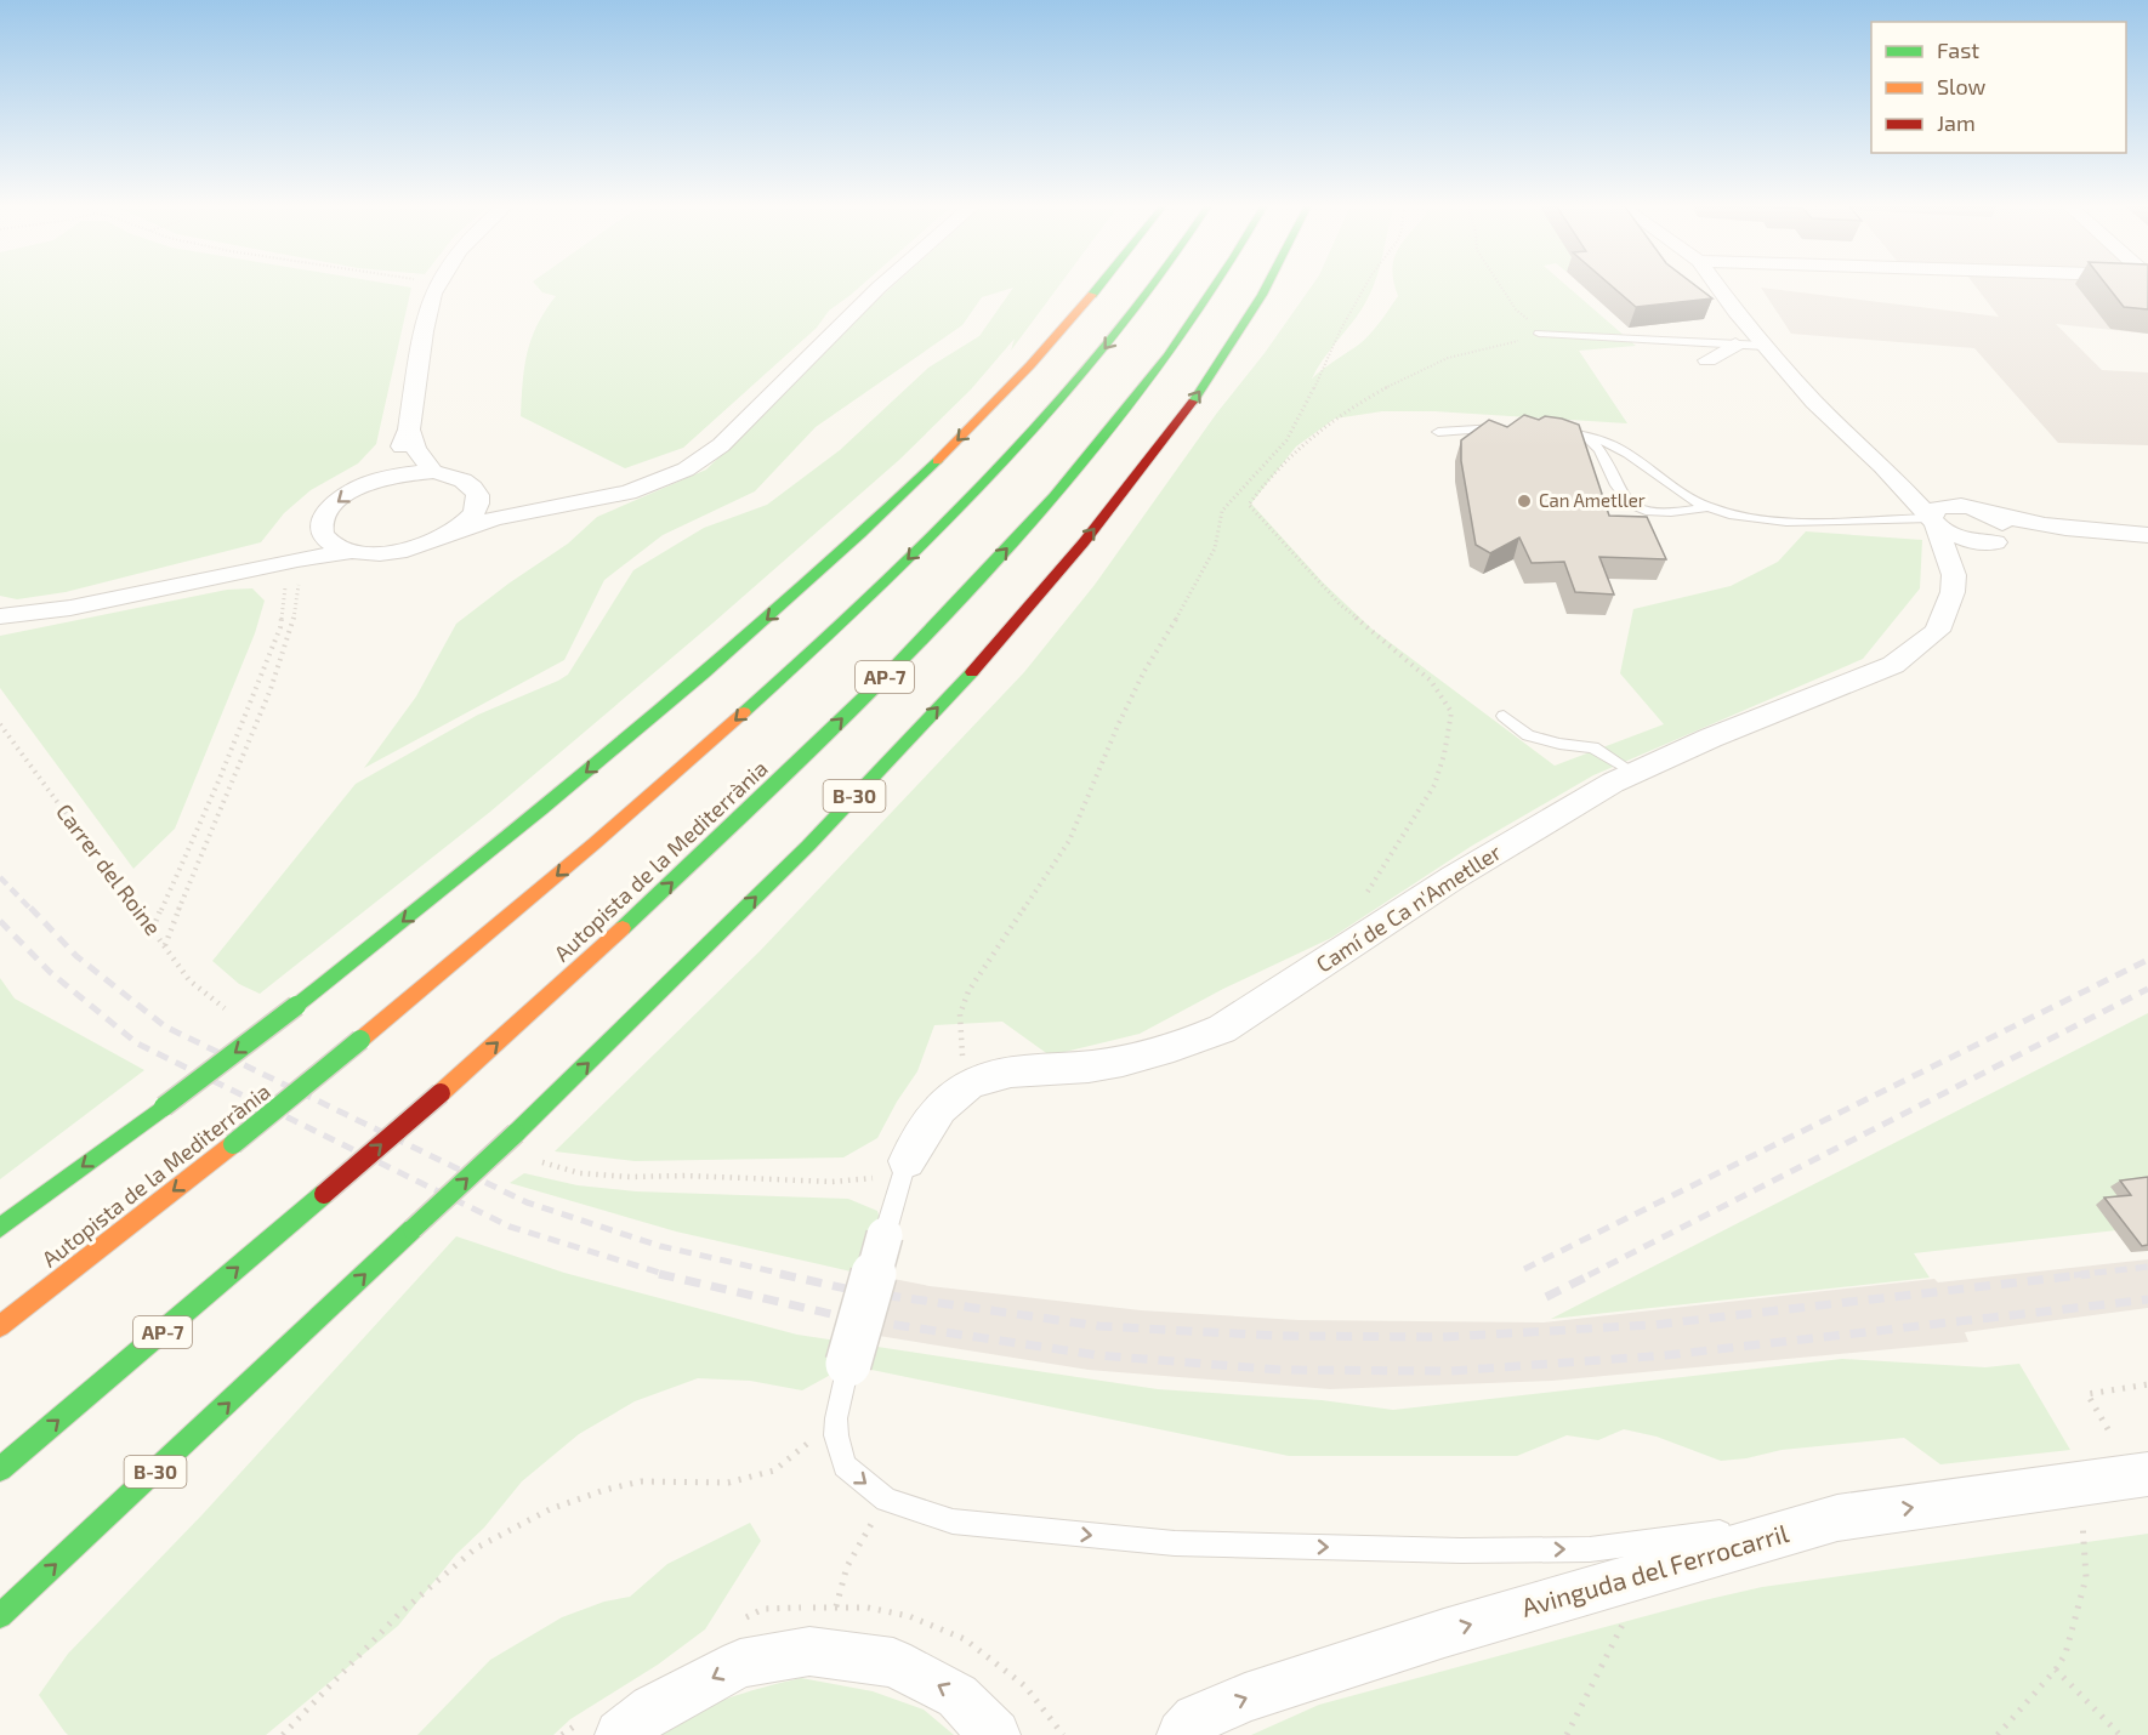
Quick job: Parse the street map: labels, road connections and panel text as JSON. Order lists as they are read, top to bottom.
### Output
{
  "streets": {
    "highway": ["AP-7", "B-30", "Autopista de la Mediterrània"],
    "street": ["Camí de Ca n'Ametller", "Avinguda del Ferrocarril"],
    "path": ["Carrer del Roine"]
  },
  "one_way": ["Avinguda del Ferrocarril"],
  "places": ["Can Ametller"],
  "legend": ["Fast", "Slow", "Jam"]
}
